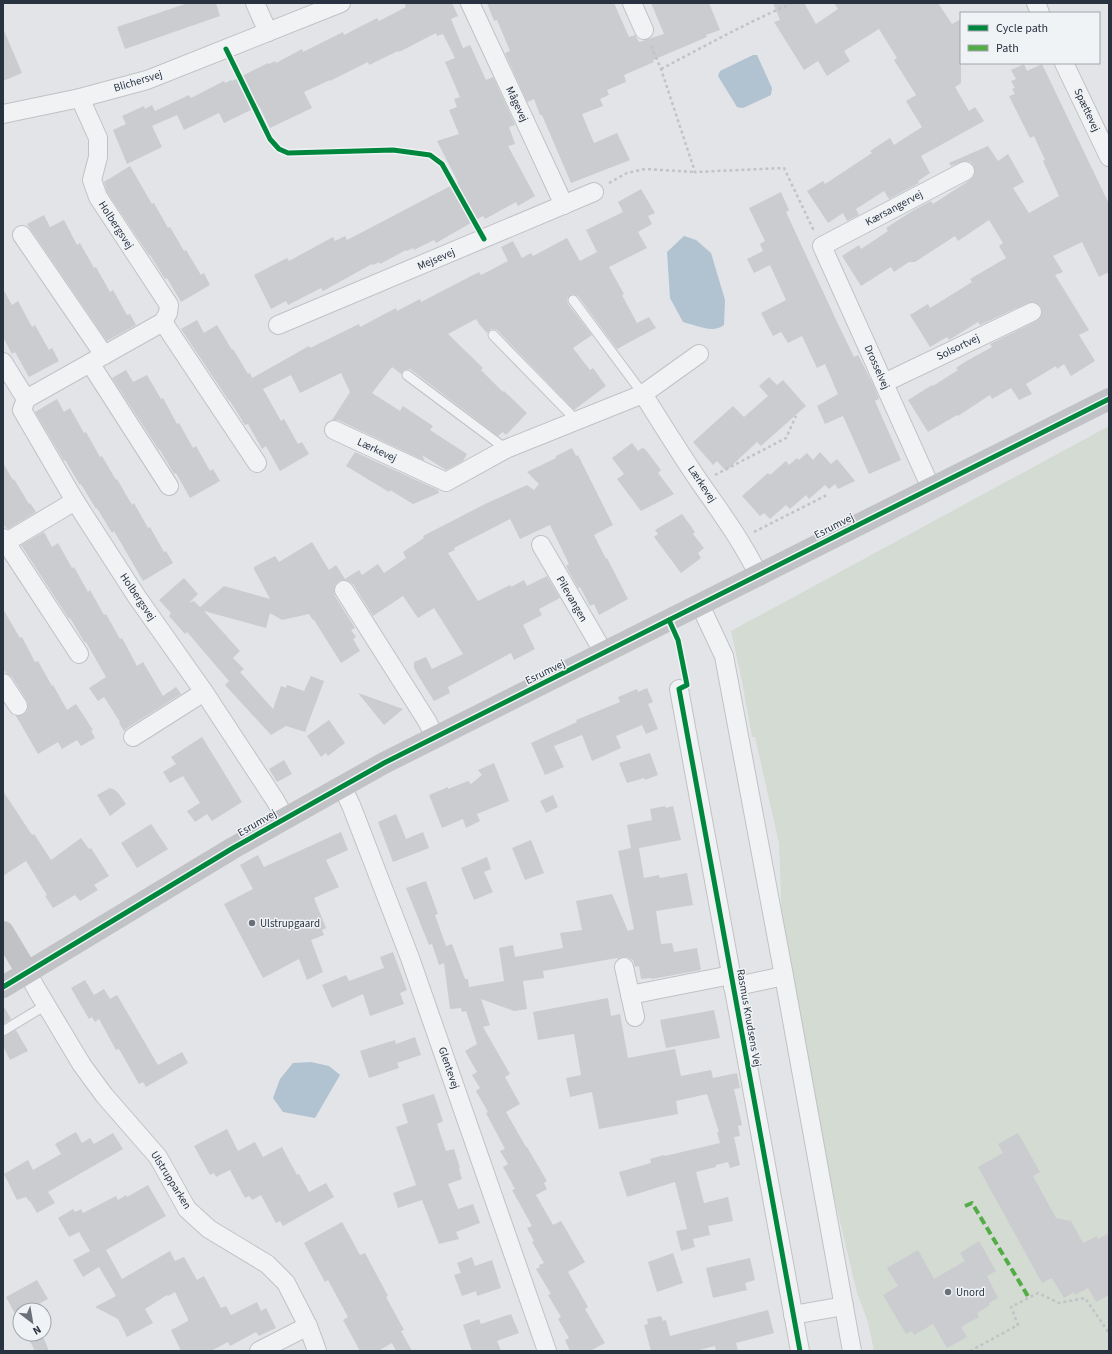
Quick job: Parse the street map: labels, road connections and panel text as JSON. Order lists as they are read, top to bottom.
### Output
{
  "streets": {
    "main road": ["Esrumvej"],
    "street": [
      "Blichersvej",
      "Mågevej",
      "Spættevej",
      "Kærsangervej",
      "Holbergsvej",
      "Mejsevej",
      "Solsortvej",
      "Drosselvej",
      "Lærkevej",
      "Pilevangen",
      "Rasmus Knudsens Vej",
      "Glentevej",
      "Ulstrupparken"
    ]
  },
  "crossings": [
    ["Blichersvej", "Holbergsvej"],
    ["Mågevej", "Mejsevej"],
    ["Kærsangervej", "Drosselvej"],
    ["Holbergsvej", "Esrumvej"],
    ["Solsortvej", "Drosselvej"],
    ["Drosselvej", "Esrumvej"],
    ["Lærkevej", "Esrumvej"],
    ["Esrumvej", "Pilevangen"],
    ["Esrumvej", "Glentevej"],
    ["Esrumvej", "Ulstrupparken"]
  ],
  "places": ["Ulstrupgaard", "Unord"],
  "legend": ["Cycle path", "Path"],
  "north": "bottom right"
}
